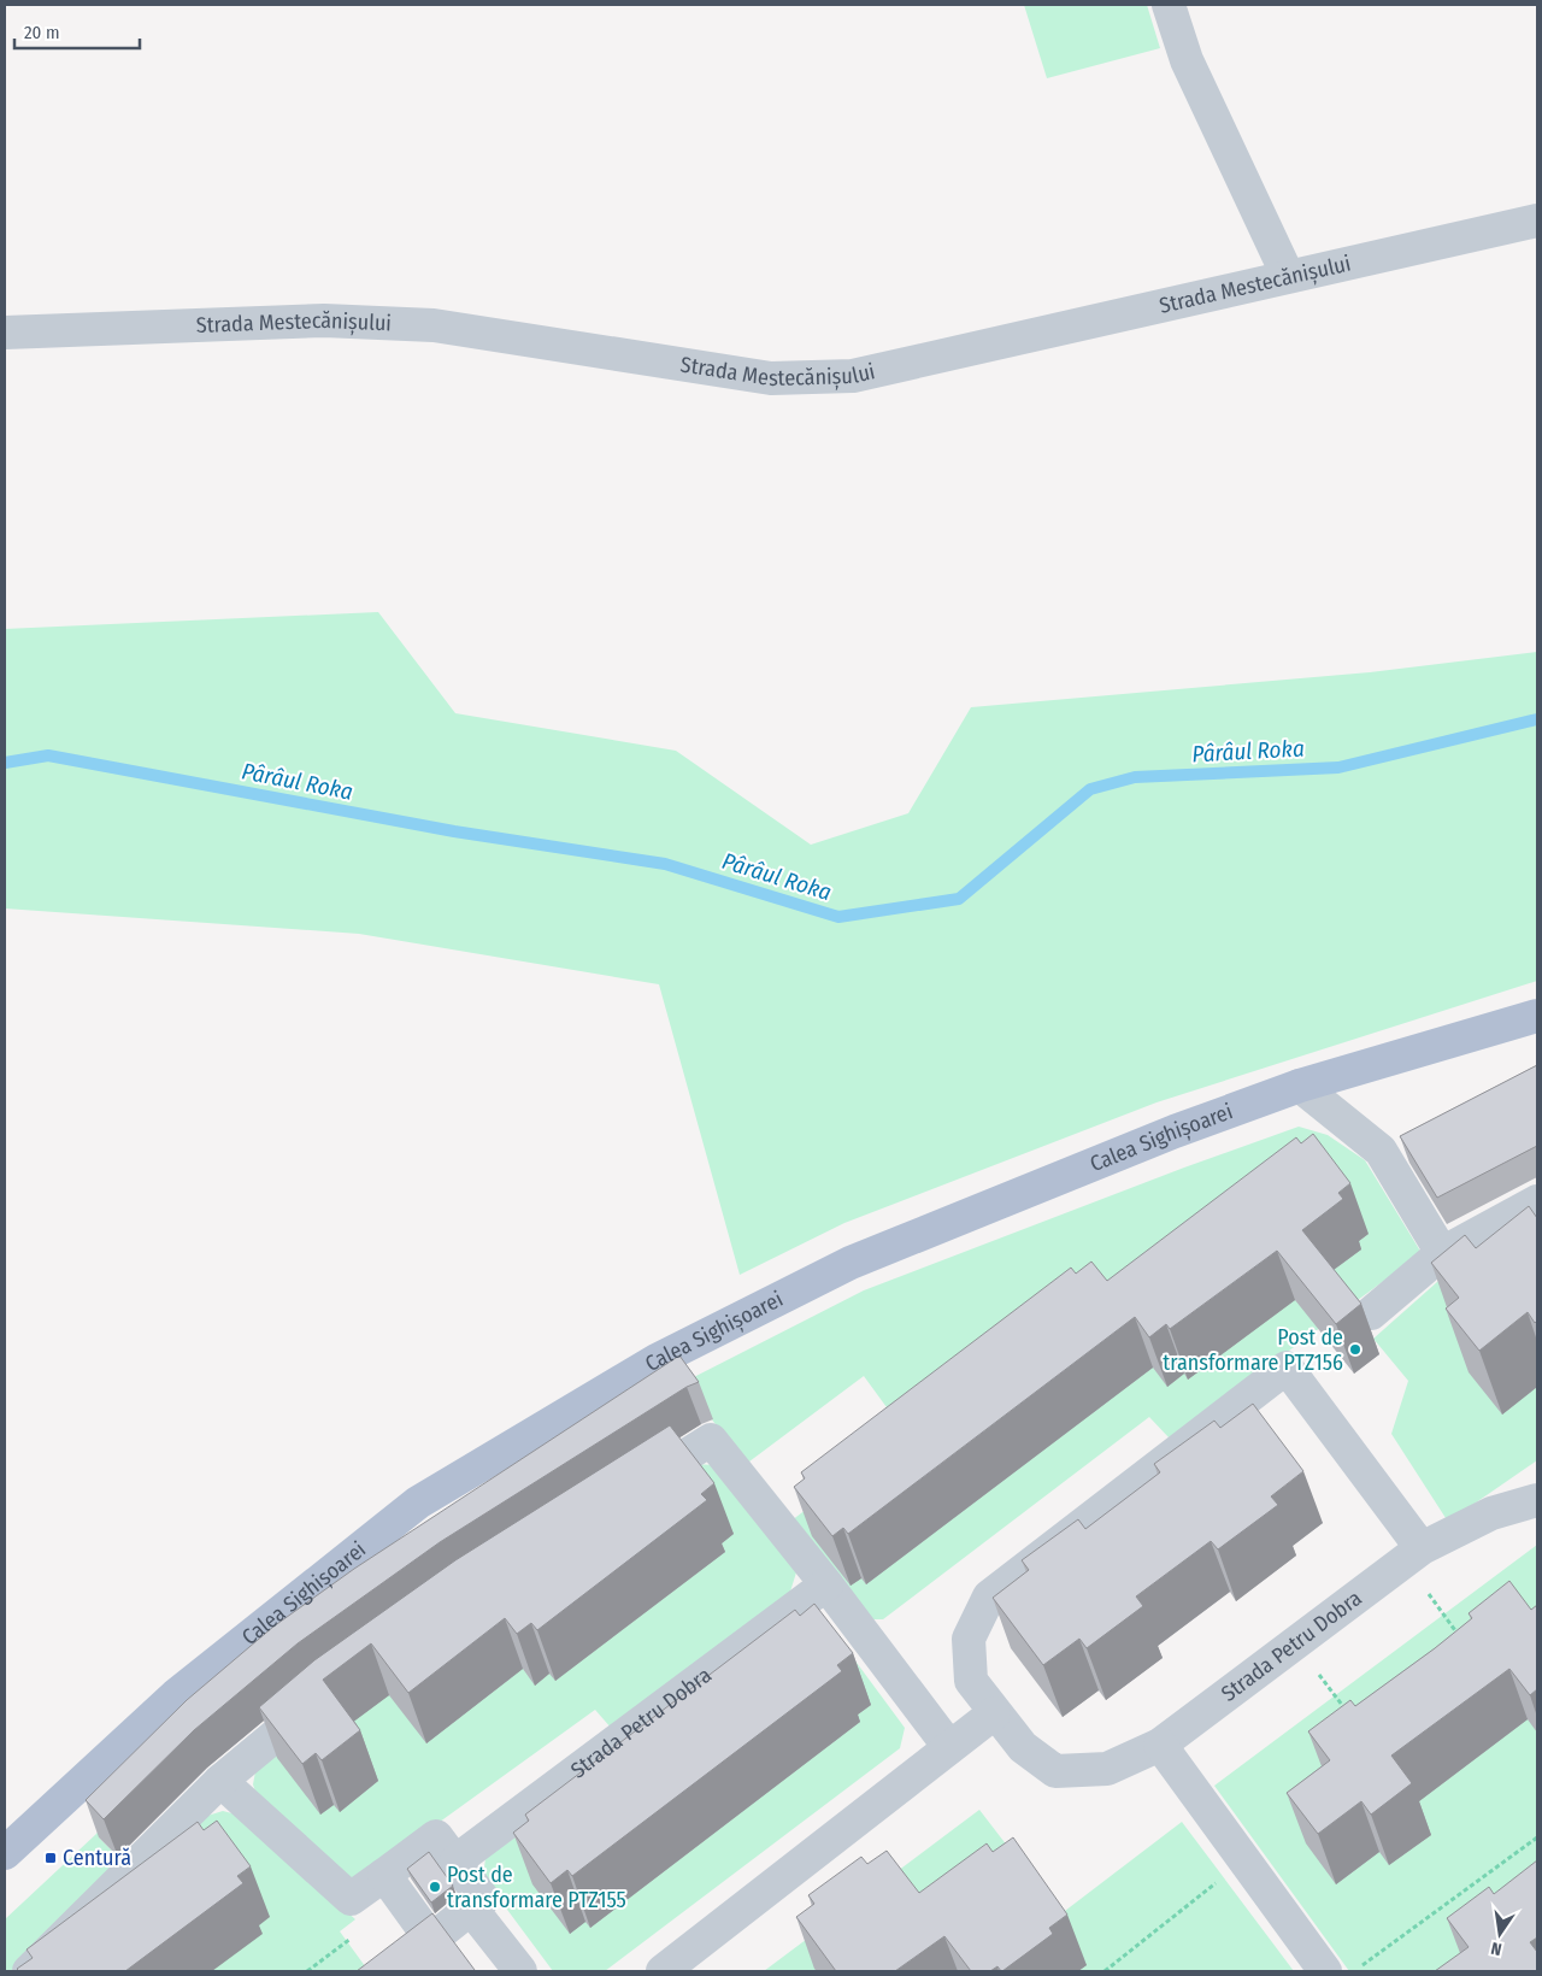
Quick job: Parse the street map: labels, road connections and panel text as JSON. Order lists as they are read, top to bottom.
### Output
{
  "streets": {
    "main road": ["Calea Sighișoarei"],
    "street": ["Strada Mestecănișului", "Strada Petru Dobra"]
  },
  "water": ["Pârâul Roka"],
  "places": {
    "other": ["Post de transformare PTZ156", "Post de transformare PTZ155"],
    "transit": ["Centură"]
  },
  "scale_bar": "20 m",
  "north": "bottom"
}
